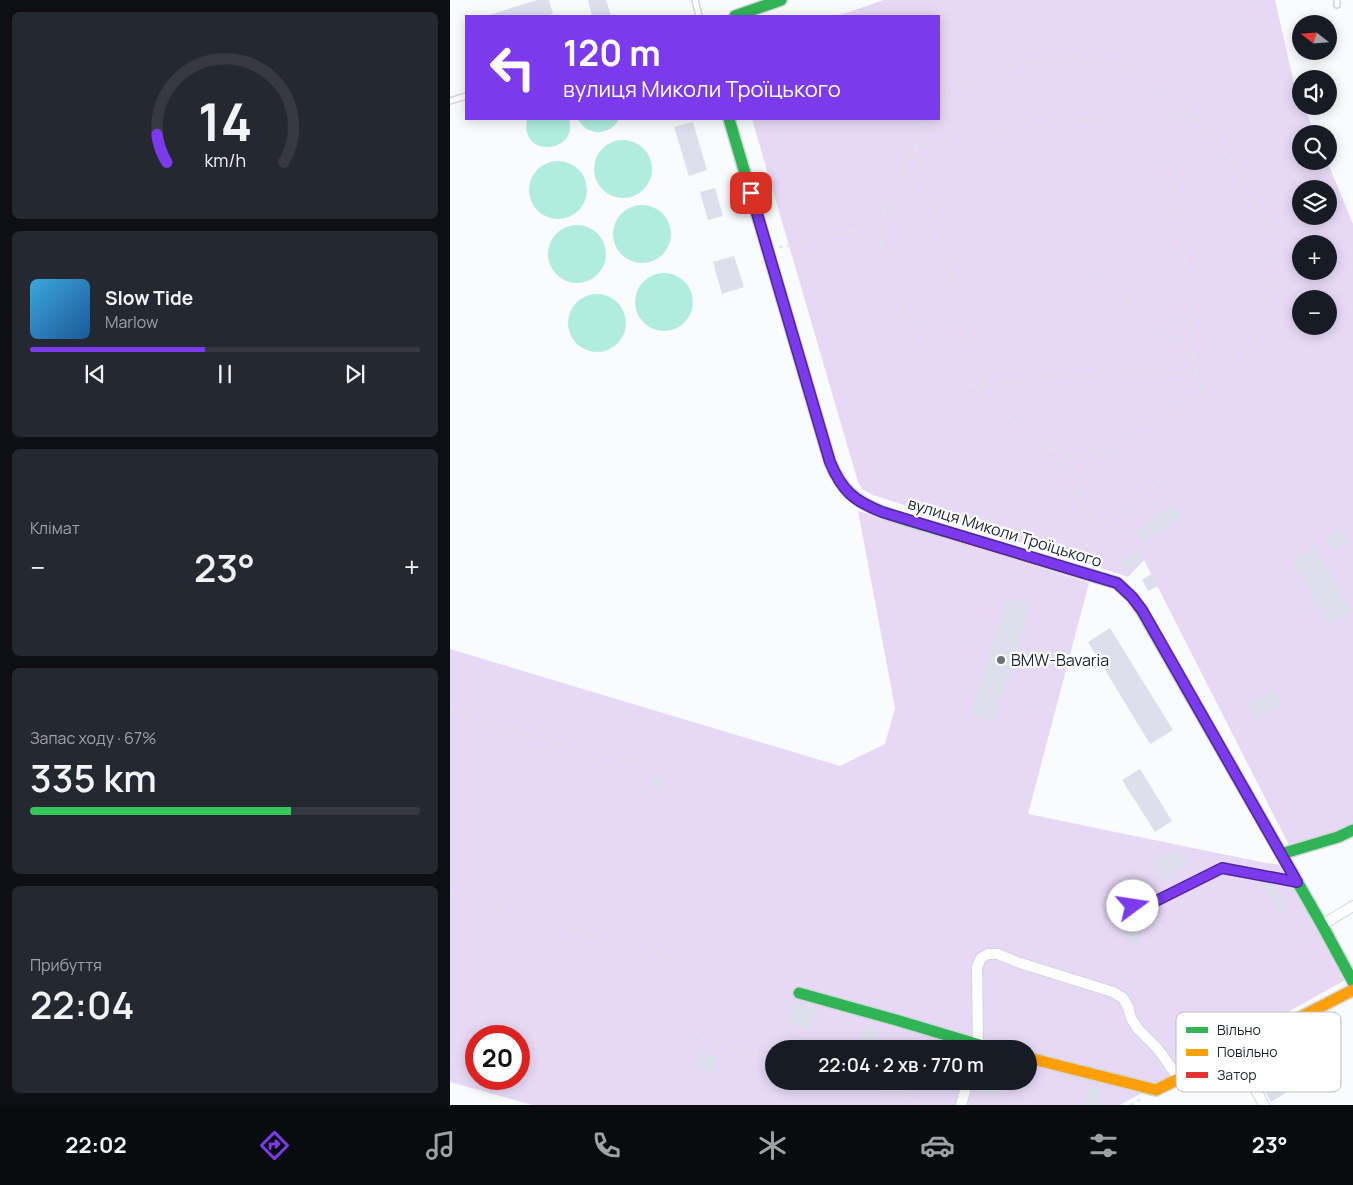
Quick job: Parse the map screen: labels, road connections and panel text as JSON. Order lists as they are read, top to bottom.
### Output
{
  "streets": {
    "street": ["вулиця Миколи Троїцького"]
  },
  "places": ["BMW-Bavaria"],
  "legend": ["Вільно", "Повільно", "Затор"],
  "north": "left",
  "page": {
    "map_buttons": ["+", "−"],
    "turn": ["120 m", "вулиця Миколи Троїцького"],
    "song": ["Slow Tide", "Marlow"],
    "tile": [
      "Клімат",
      ["Запас ходу · 67%", "335 km"],
      ["Прибуття", "22:04"]
    ],
    "heat": ["−", "23°", "+"],
    "limit": "20",
    "trip": "22:04 · 2 хв · 770 m",
    "tabs": ["22:02", "23°"],
    "gauge": ["14", "km/h"]
  }
}
